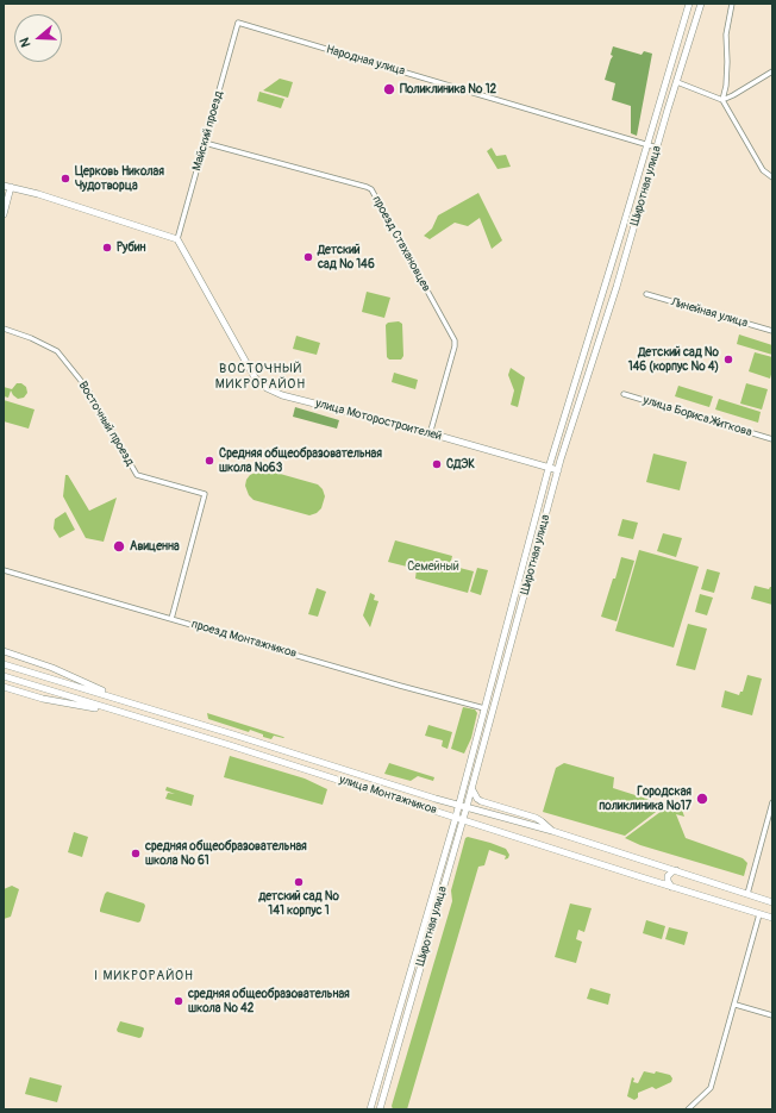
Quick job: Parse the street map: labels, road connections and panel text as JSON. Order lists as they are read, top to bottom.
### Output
{
  "streets": {
    "main road": ["Широтная улица", "улица Моторостроителей", "улица Монтажников"],
    "street": [
      "Народная улица",
      "Майский проезд",
      "проезд Стахановцев",
      "Линейная улица",
      "улица Бориса Житкова",
      "Восточный проезд",
      "проезд Монтажников"
    ]
  },
  "crossings": [
    ["Народная улица", "Майский проезд"],
    ["Народная улица", "Широтная улица"],
    ["Майский проезд", "проезд Стахановцев"],
    ["Майский проезд", "улица Моторостроителей"],
    ["Широтная улица", "улица Моторостроителей"],
    ["Широтная улица", "проезд Монтажников"],
    ["Широтная улица", "улица Монтажников"],
    ["проезд Стахановцев", "улица Моторостроителей"],
    ["Восточный проезд", "проезд Монтажников"]
  ],
  "districts": ["ВОСТОЧНЫЙ МИКРОРАЙОН", "I МИКРОРАЙОН"],
  "parks": ["Семейный"],
  "places": [
    "Поликлиника № 12",
    "Церковь Николая Чудотворца",
    "Рубин",
    "Детский сад № 146",
    "Детский сад № 146 (корпус № 4)",
    "Средняя общеобразовательная школа №63",
    "СДЭК",
    "Авиценна",
    "Городская поликлиника №17",
    "средняя общеобразовательная школа № 61",
    "детский сад № 141 корпус 1",
    "средняя общеобразовательная школа № 42"
  ],
  "north": "left"
}
